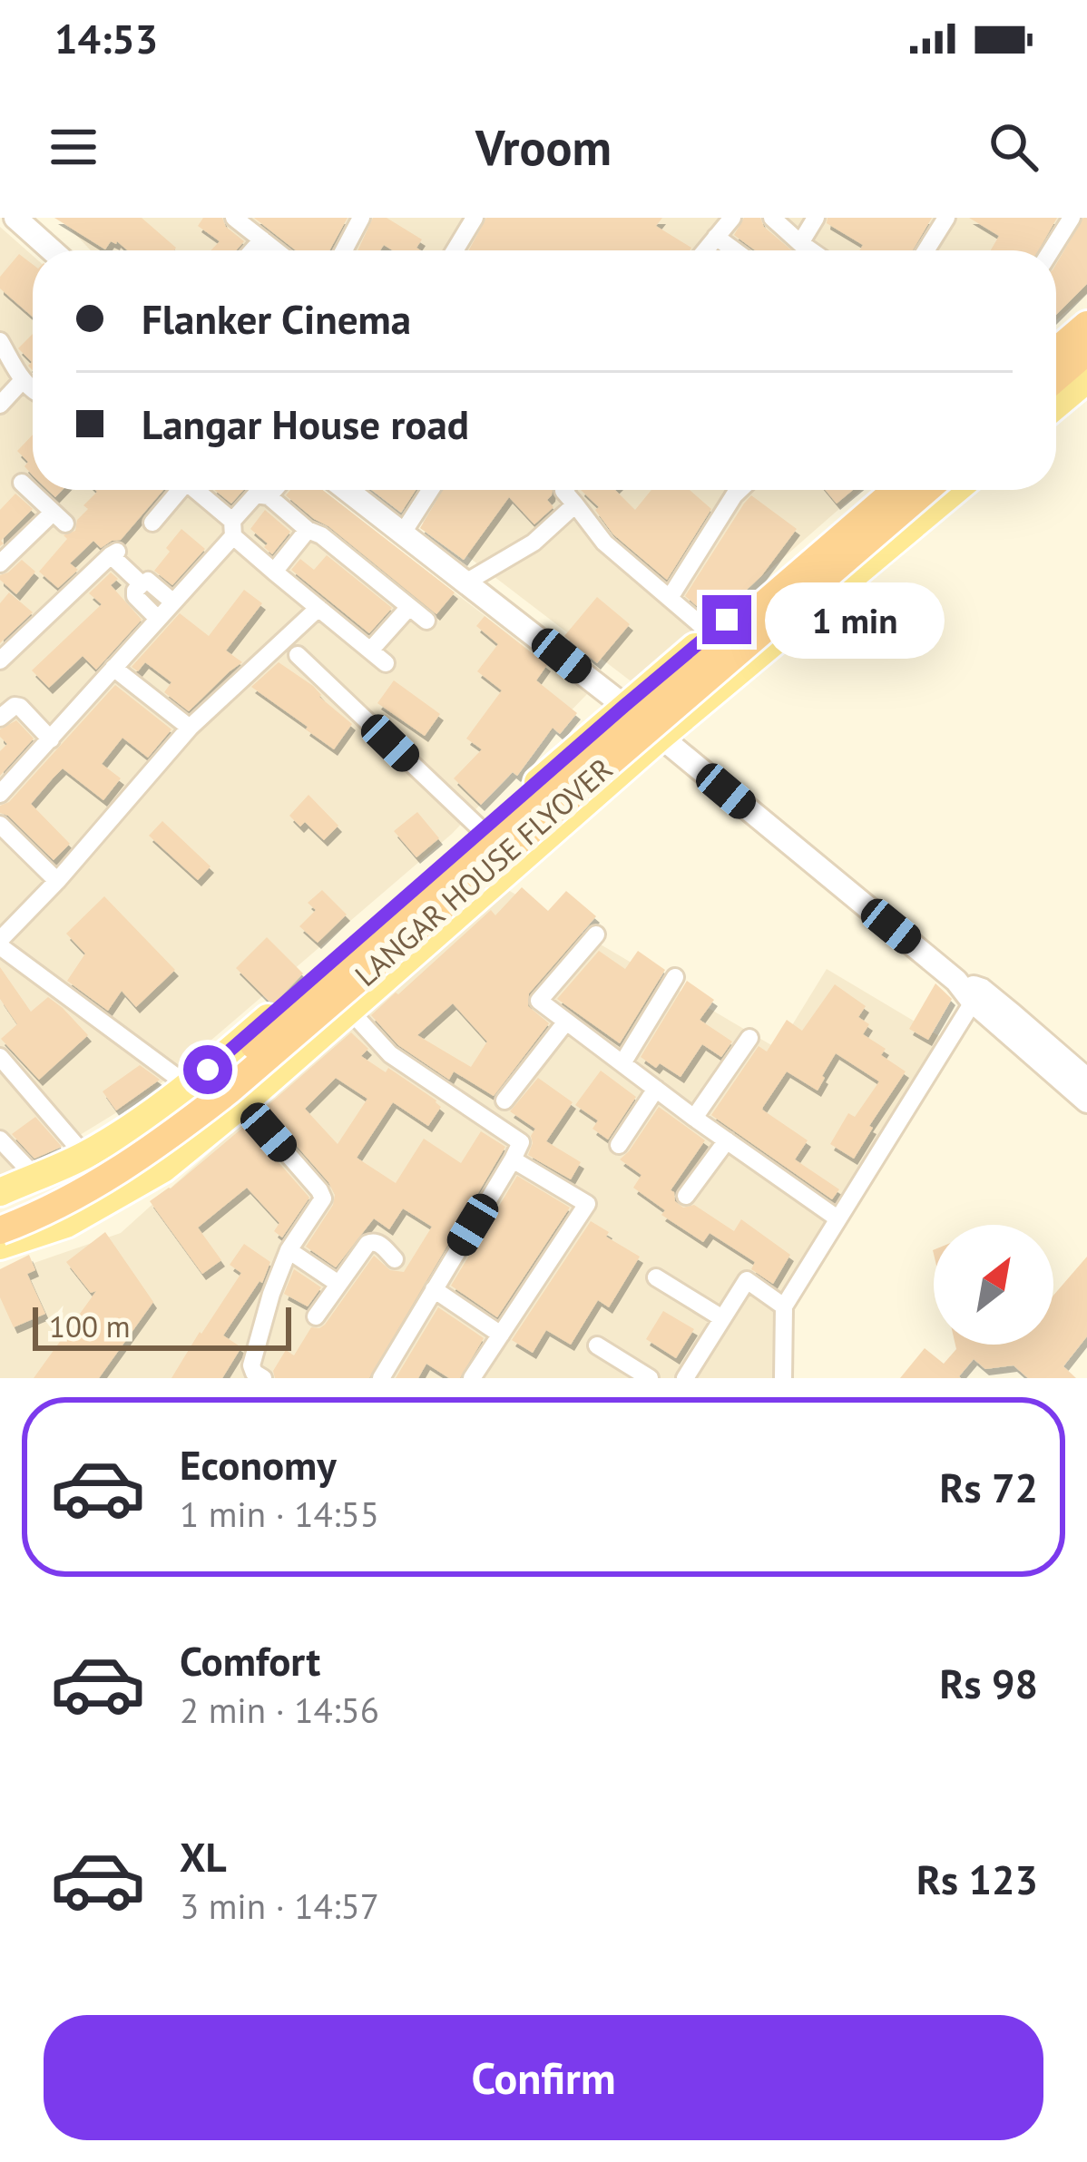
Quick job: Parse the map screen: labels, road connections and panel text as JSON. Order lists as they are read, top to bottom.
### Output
{
  "streets": {
    "highway": ["LANGAR HOUSE FLYOVER"]
  },
  "scale_bar": "100 m",
  "north": "top right",
  "page": {
    "status": "14:53",
    "header": "Vroom",
    "banner": ["Flanker Cinema", "Langar House road"],
    "bubble": "1 min",
    "scale": "100 m",
    "list": [
      {
        "name": "Economy",
        "note": "1 min · 14:55",
        "value": "Rs 72"
      },
      {
        "name": "Comfort",
        "note": "2 min · 14:56",
        "value": "Rs 98"
      },
      {
        "name": "XL",
        "note": "3 min · 14:57",
        "value": "Rs 123"
      }
    ],
    "buttons": "Confirm"
  }
}
